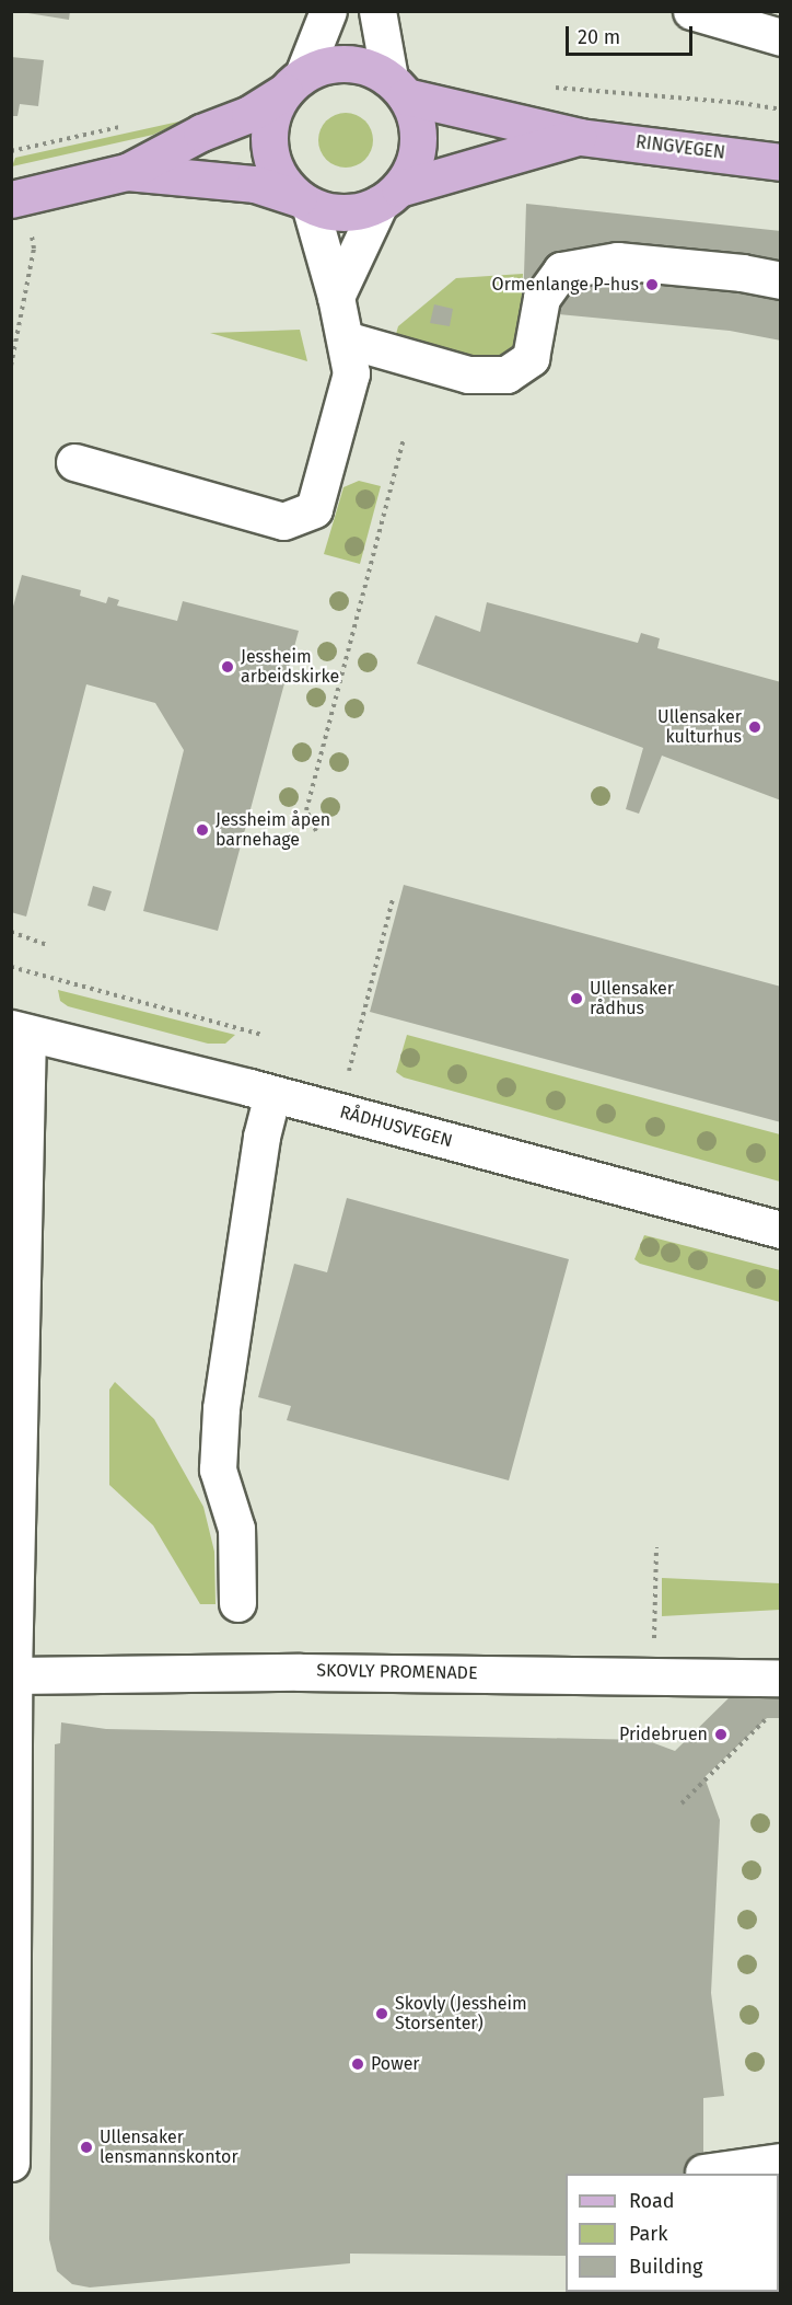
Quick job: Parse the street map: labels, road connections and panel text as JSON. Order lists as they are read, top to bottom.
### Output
{
  "streets": {
    "main road": ["RINGVEGEN"],
    "street": ["RÅDHUSVEGEN", "SKOVLY PROMENADE"]
  },
  "places": [
    "Ormenlange P-hus",
    "Jessheim arbeidskirke",
    "Ullensaker kulturhus",
    "Jessheim åpen barnehage",
    "Ullensaker rådhus",
    "Pridebruen",
    "Skovly (Jessheim Storsenter)",
    "Power",
    "Ullensaker lensmannskontor"
  ],
  "legend": ["Road", "Park", "Building"],
  "scale_bar": "20 m"
}
